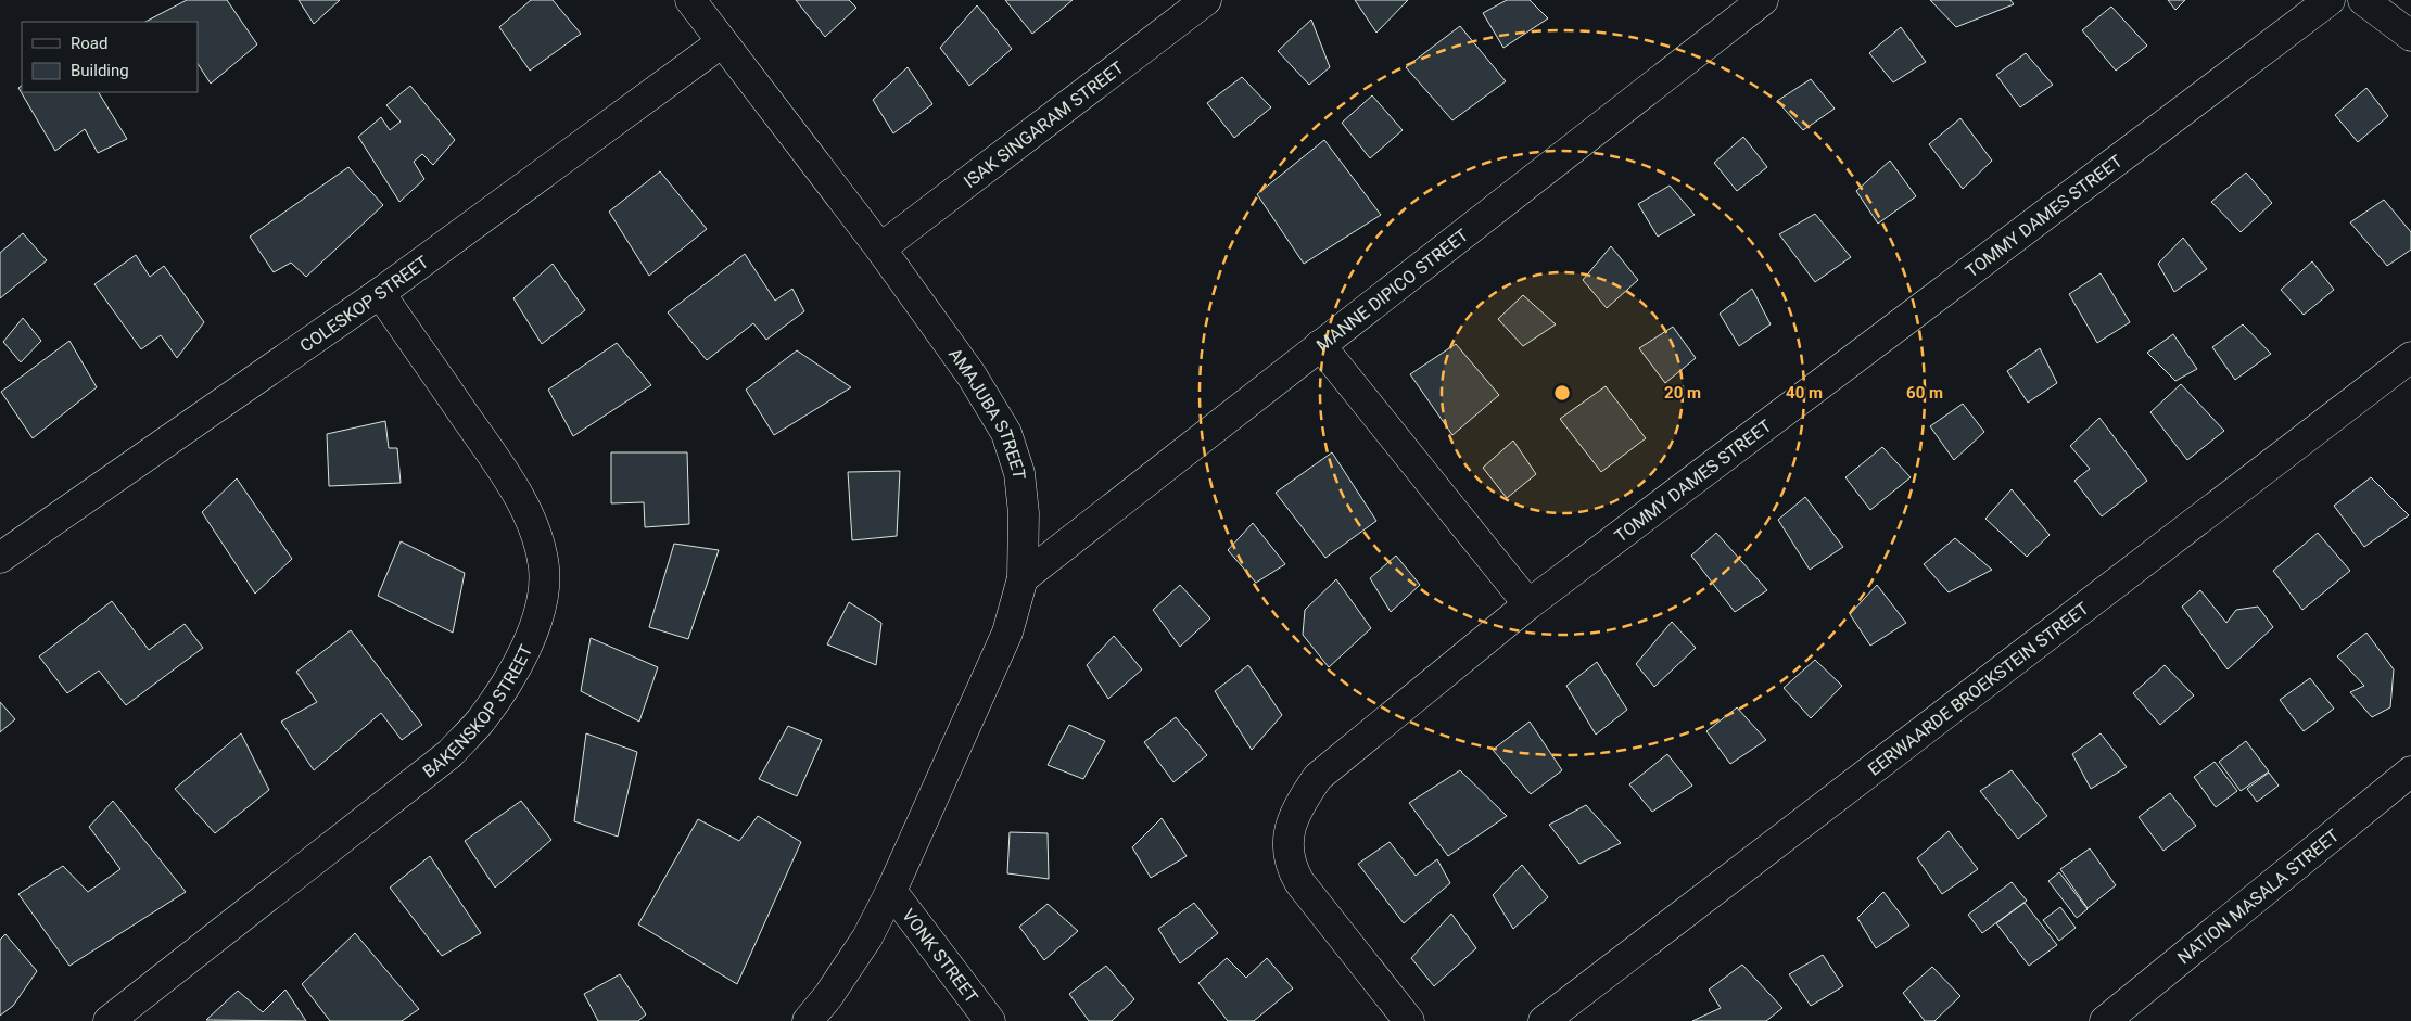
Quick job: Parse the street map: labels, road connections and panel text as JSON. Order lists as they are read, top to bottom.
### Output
{
  "streets": {
    "street": [
      "ISAK SINGARAM STREET",
      "TOMMY DAMES STREET",
      "MANNE DIPICO STREET",
      "COLESKOP STREET",
      "AMAJUBA STREET",
      "EERWAARDE BROEKSTEIN STREET",
      "BAKENSKOP STREET",
      "NATION MASALA STREET",
      "VONK STREET"
    ]
  },
  "crossings": [
    ["ISAK SINGARAM STREET", "AMAJUBA STREET"],
    ["MANNE DIPICO STREET", "AMAJUBA STREET"],
    ["COLESKOP STREET", "AMAJUBA STREET"],
    ["COLESKOP STREET", "BAKENSKOP STREET"],
    ["AMAJUBA STREET", "VONK STREET"]
  ],
  "legend": ["Road", "Building"],
  "rings": ["20 m", "40 m", "60 m"]
}
